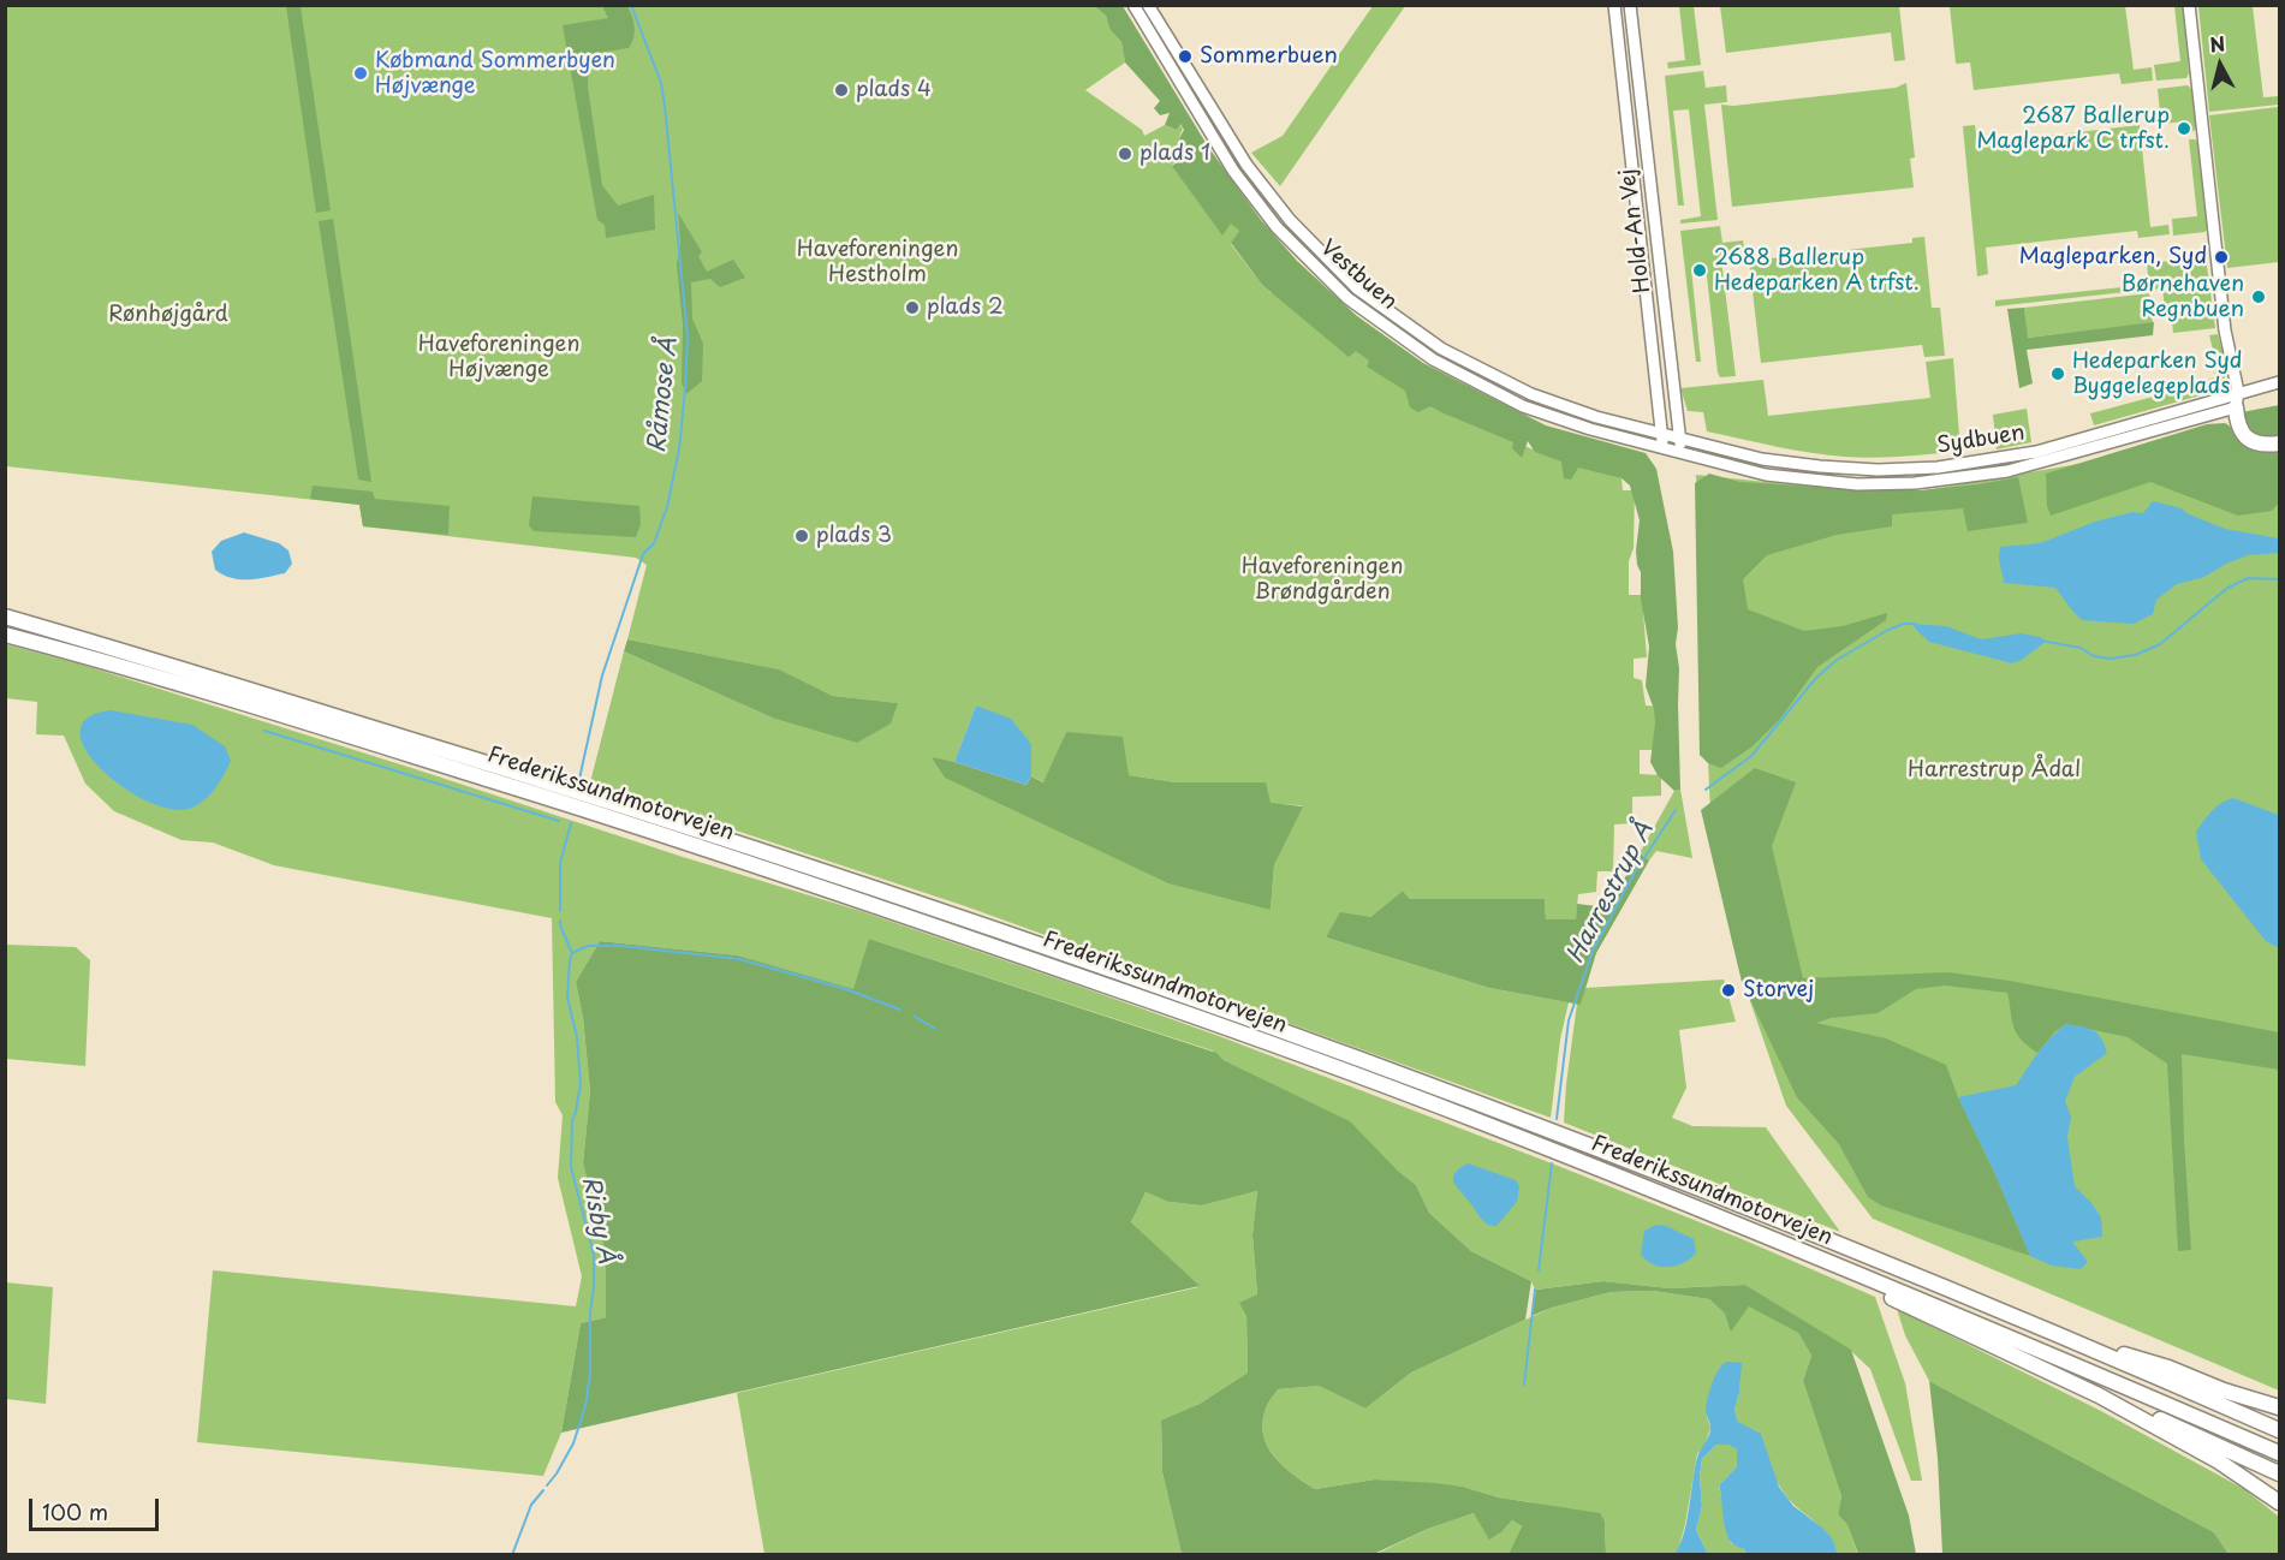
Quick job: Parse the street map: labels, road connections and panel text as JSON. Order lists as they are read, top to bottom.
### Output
{
  "streets": {
    "highway": ["Frederikssundmotorvejen"],
    "street": ["Hold-An Vej", "Vestbuen", "Sydbuen"]
  },
  "crossings": [
    ["Hold-An Vej", "Vestbuen"],
    ["Hold-An Vej", "Sydbuen"],
    ["Vestbuen", "Sydbuen"]
  ],
  "water": ["Råmose Å", "Harrestrup Å", "Risby Å"],
  "parks": [
    "Haveforeningen Hestholm",
    "Rønhøjgård",
    "Haveforeningen Højvænge",
    "Haveforeningen Brøndgården",
    "Harrestrup Ådal"
  ],
  "places": [
    "Sommerbuen",
    "Købmand Sommerbyen Højvænge",
    "plads 4",
    "2687 Ballerup Maglepark C trfst.",
    "plads 1",
    "Magleparken, Syd",
    "2688 Ballerup Hedeparken A trfst.",
    "Børnehaven Regnbuen",
    "plads 2",
    "Hedeparken Syd Byggelegeplads",
    "plads 3",
    "Storvej"
  ],
  "scale_bar": "100 m",
  "north": "top"
}
